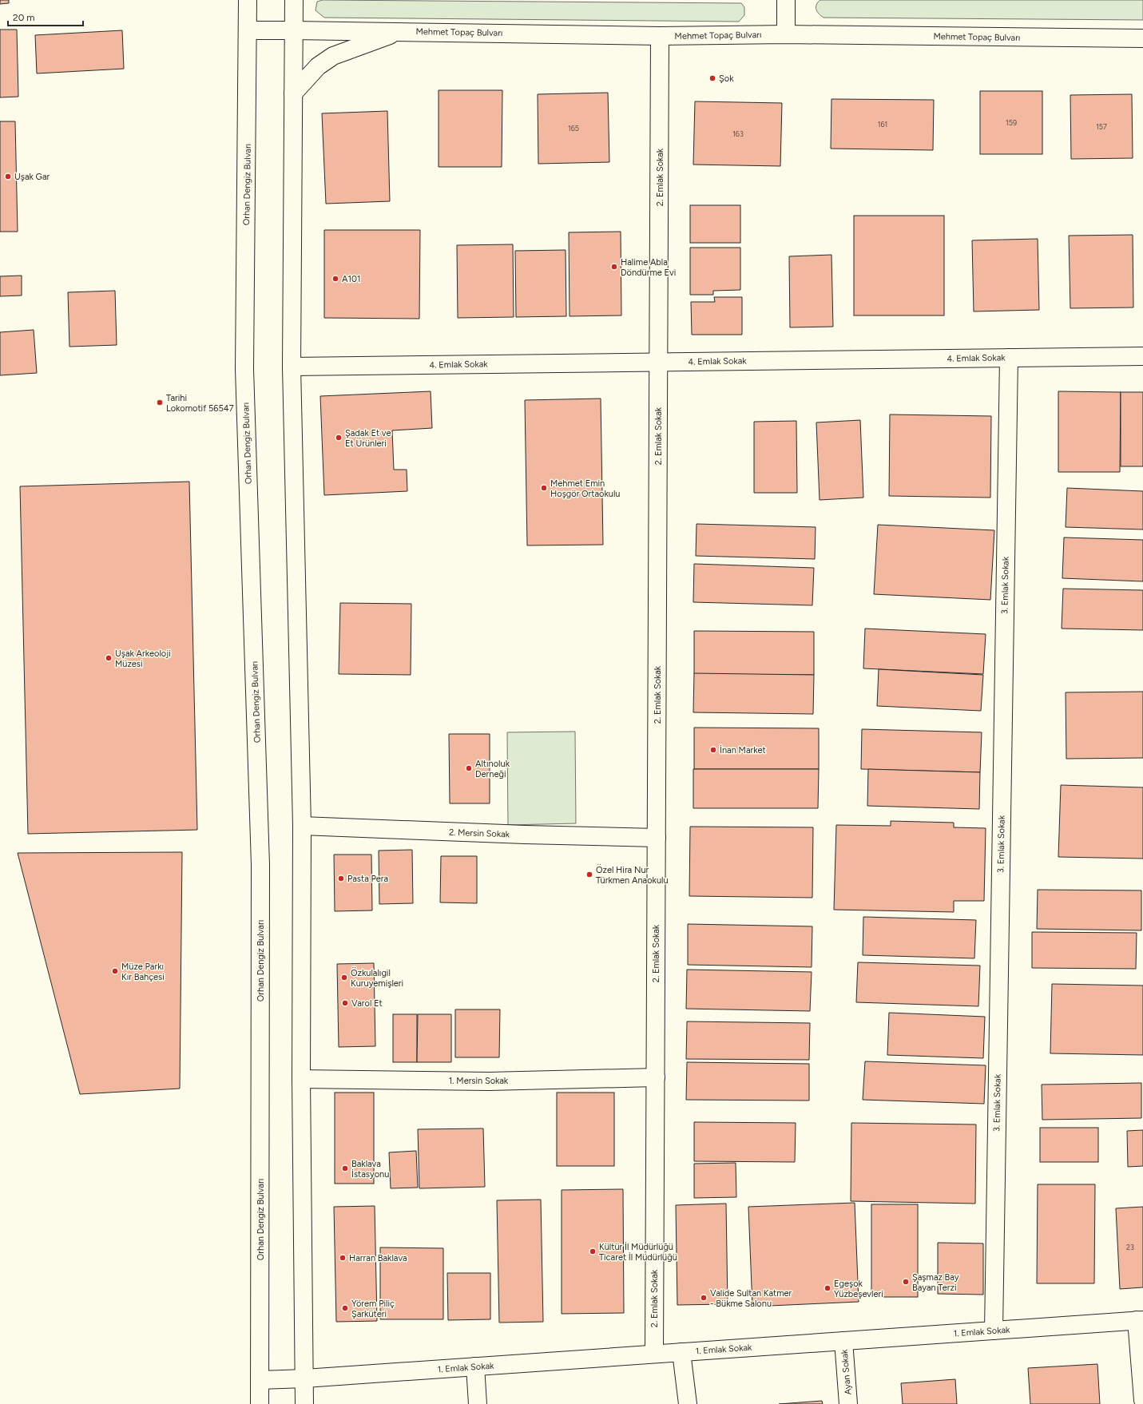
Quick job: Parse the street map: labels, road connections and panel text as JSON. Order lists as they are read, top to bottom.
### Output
{
  "streets": {
    "street": [
      "Mehmet Topaç Bulvarı",
      "2. Emlak Sokak",
      "Orhan Dengiz Bulvarı",
      "4. Emlak Sokak",
      "3. Emlak Sokak",
      "2. Mersin Sokak",
      "1. Mersin Sokak",
      "1. Emlak Sokak",
      "Ayan Sokak"
    ]
  },
  "crossings": [
    ["Mehmet Topaç Bulvarı", "2. Emlak Sokak"],
    ["Mehmet Topaç Bulvarı", "Orhan Dengiz Bulvarı"],
    ["2. Emlak Sokak", "4. Emlak Sokak"],
    ["2. Emlak Sokak", "2. Mersin Sokak"],
    ["2. Emlak Sokak", "1. Mersin Sokak"],
    ["2. Emlak Sokak", "1. Emlak Sokak"],
    ["Orhan Dengiz Bulvarı", "1. Emlak Sokak"],
    ["4. Emlak Sokak", "3. Emlak Sokak"],
    ["3. Emlak Sokak", "1. Emlak Sokak"],
    ["1. Emlak Sokak", "Ayan Sokak"]
  ],
  "places": [
    "Şok",
    "Uşak Gar",
    "Halime Abla Döndürme Evi",
    "A101",
    "Tarihi Lokomotif 56547",
    "Şadak Et ve Et Ürünleri",
    "Mehmet Emin Hoşgör Ortaokulu",
    "Uşak Arkeoloji Müzesi",
    "İnan Market",
    "Altınoluk Derneği",
    "Özel Hira Nur Türkmen Anaokulu",
    "Pasta Pera",
    "Müze Parkı Kır Bahçesi",
    "Özkulalıgil Kuruyemişleri",
    "Varol Et",
    "Baklava İstasyonu",
    "Kültür İl Müdürlüğü Ticaret İl Müdürlüğü",
    "Harran Baklava",
    "Şaşmaz Bay Bayan Terzi",
    "Egeşok Yüzbeşevleri",
    "Valide Sultan Katmer - Bükme Salonu",
    "Yörem Piliç Şarküteri"
  ],
  "house_numbers": [
    "159",
    "161",
    "157",
    "165",
    "163",
    "23"
  ],
  "scale_bar": "20 m"
}
